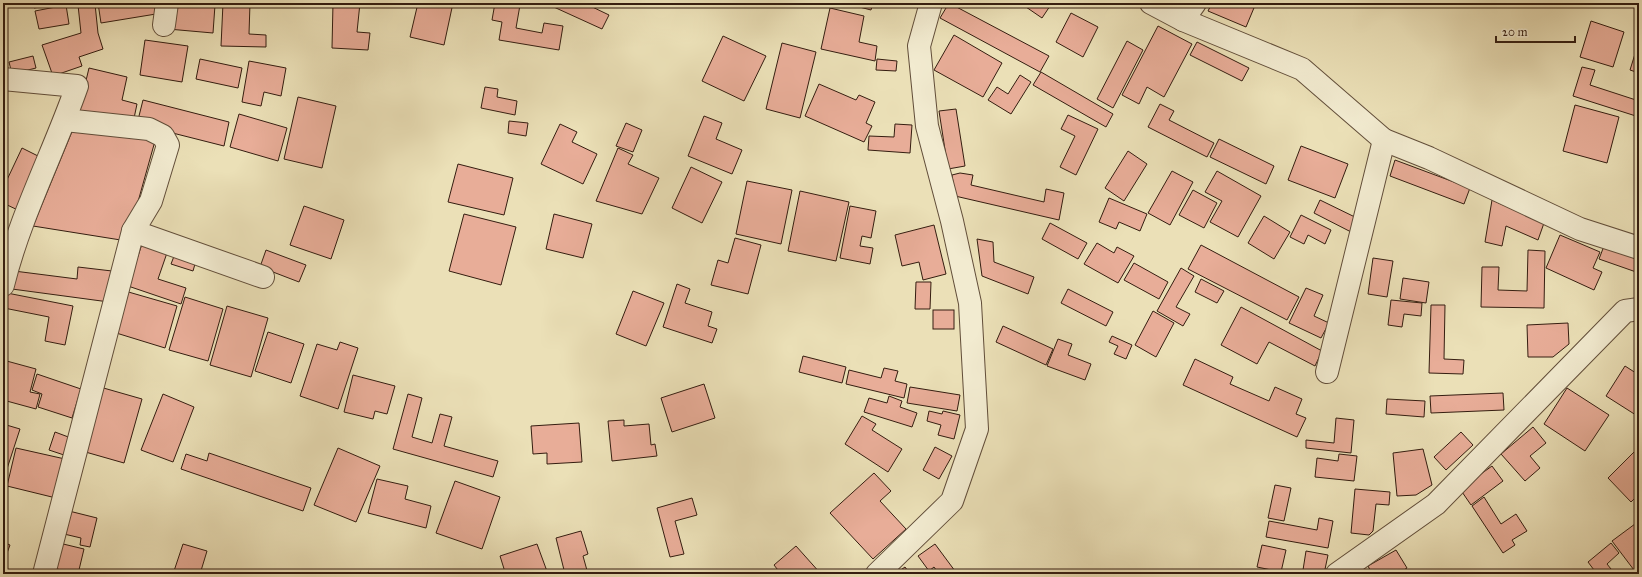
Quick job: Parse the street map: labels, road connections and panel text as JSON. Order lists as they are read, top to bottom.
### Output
{
  "scale_bar": "20 m"
}
